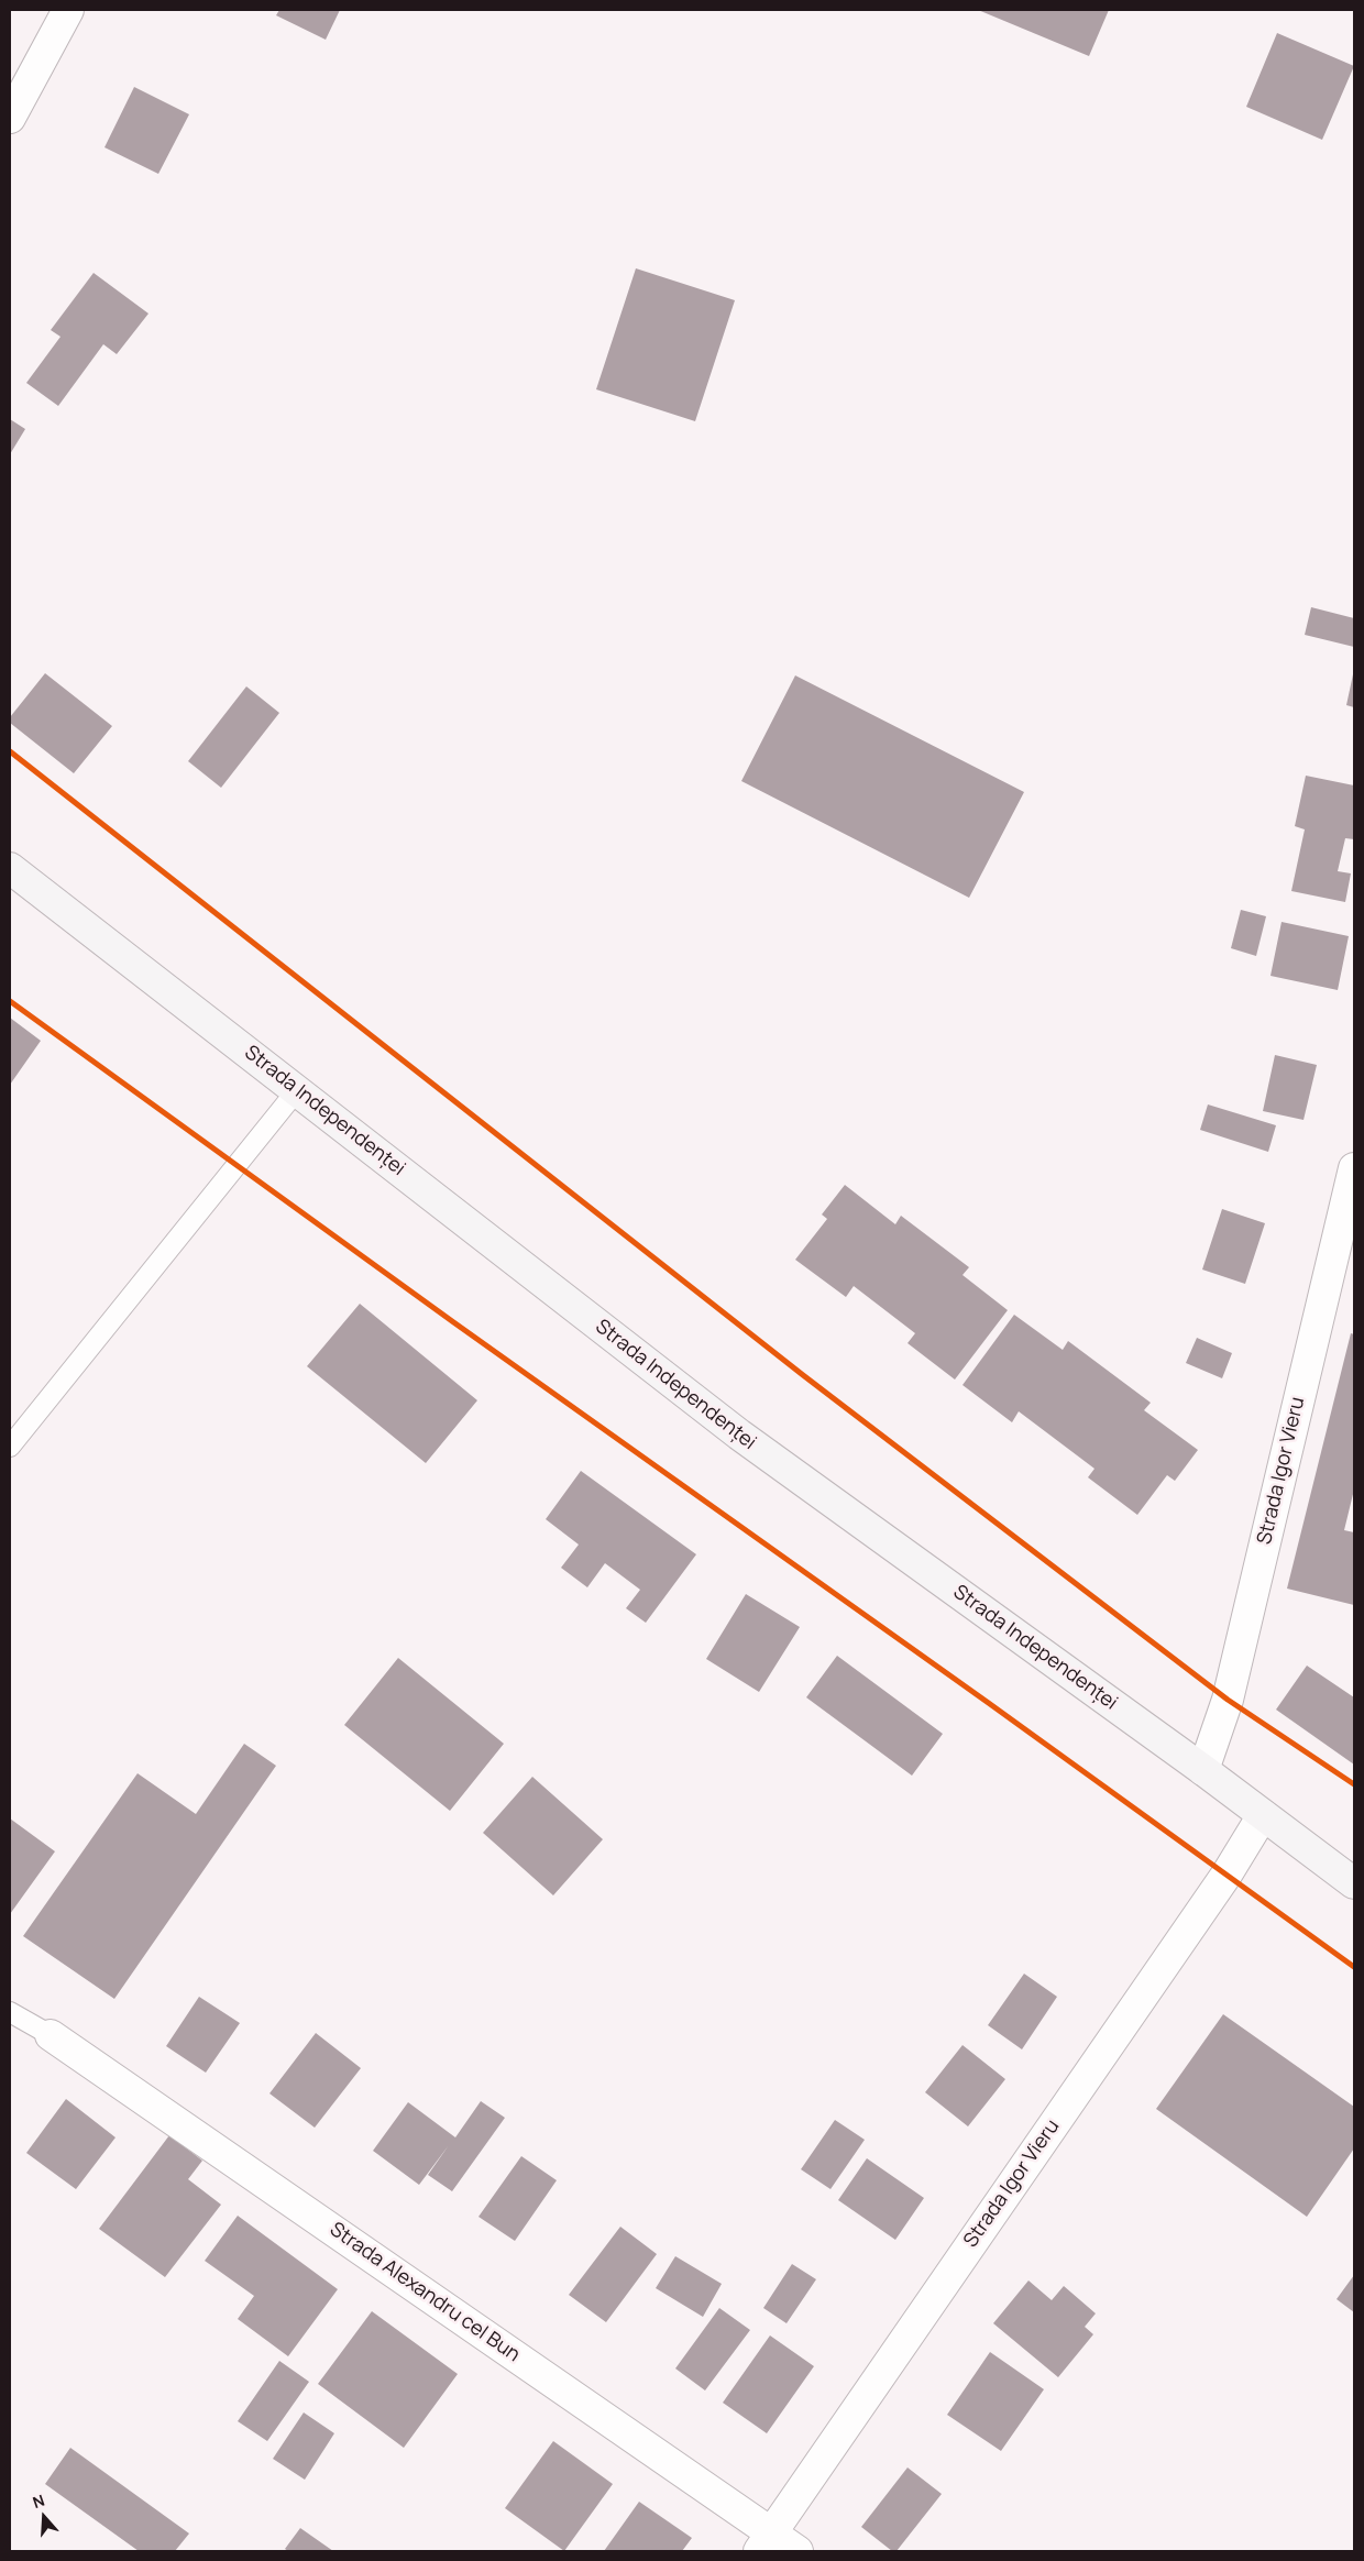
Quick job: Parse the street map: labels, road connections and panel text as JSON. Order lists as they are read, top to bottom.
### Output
{
  "streets": {
    "main road": ["Strada Independenței"],
    "street": ["Strada Igor Vieru", "Strada Alexandru cel Bun"]
  },
  "crossings": [
    ["Strada Independenței", "Strada Igor Vieru"],
    ["Strada Igor Vieru", "Strada Alexandru cel Bun"]
  ],
  "north": "top"
}
